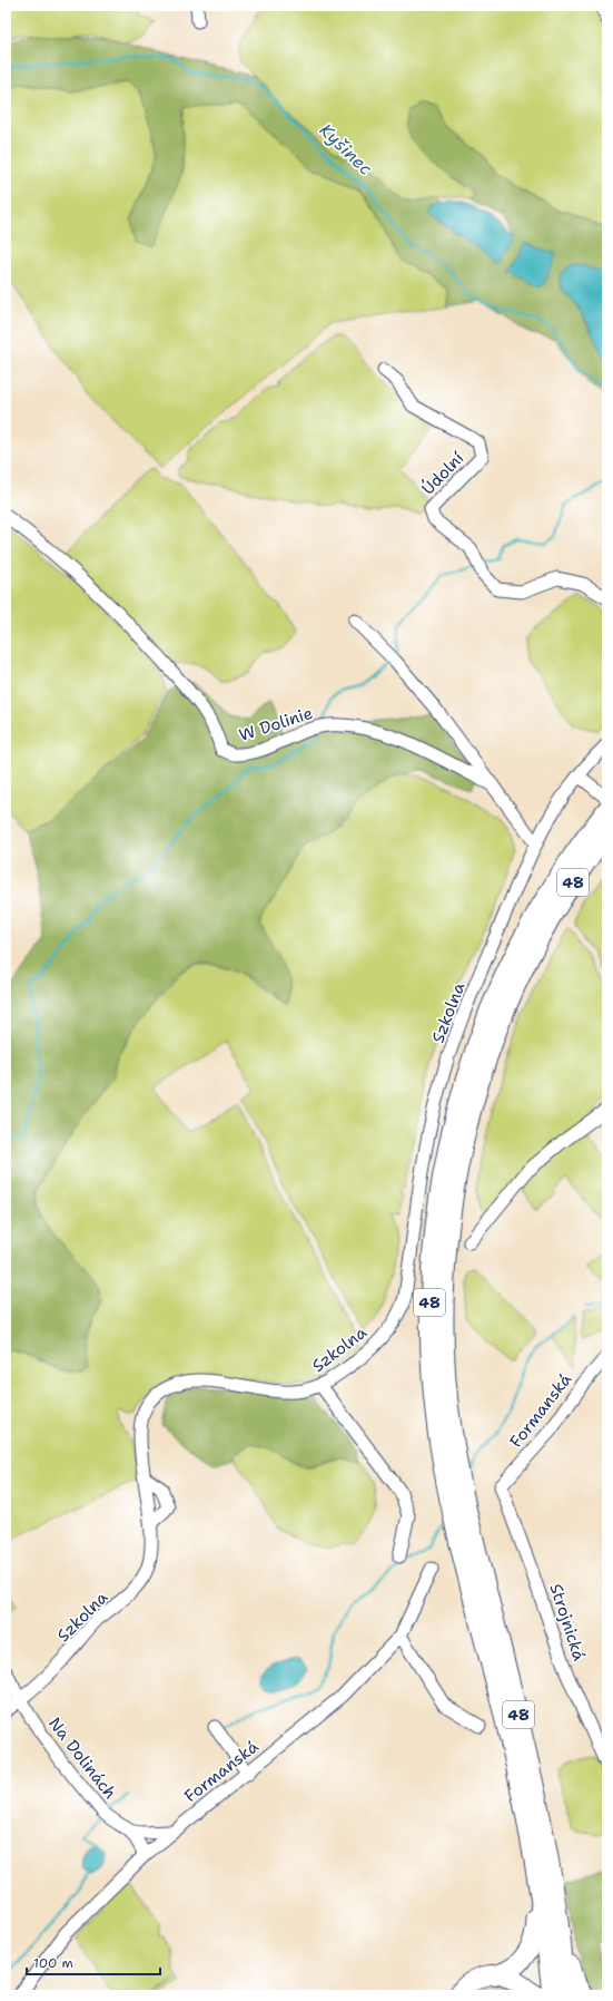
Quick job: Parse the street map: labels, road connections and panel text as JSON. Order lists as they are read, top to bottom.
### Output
{
  "streets": {
    "highway": ["48"],
    "street": [
      "Údolní",
      "W Dolinie",
      "Szkolna",
      "Formanská",
      "Strojnická",
      "Na Dolinách"
    ]
  },
  "crossings": [
    ["Szkolna", "Na Dolinách"],
    ["Formanská", "Strojnická"],
    ["Formanská", "Na Dolinách"]
  ],
  "water": ["Kyšinec"],
  "scale_bar": "100 m"
}
